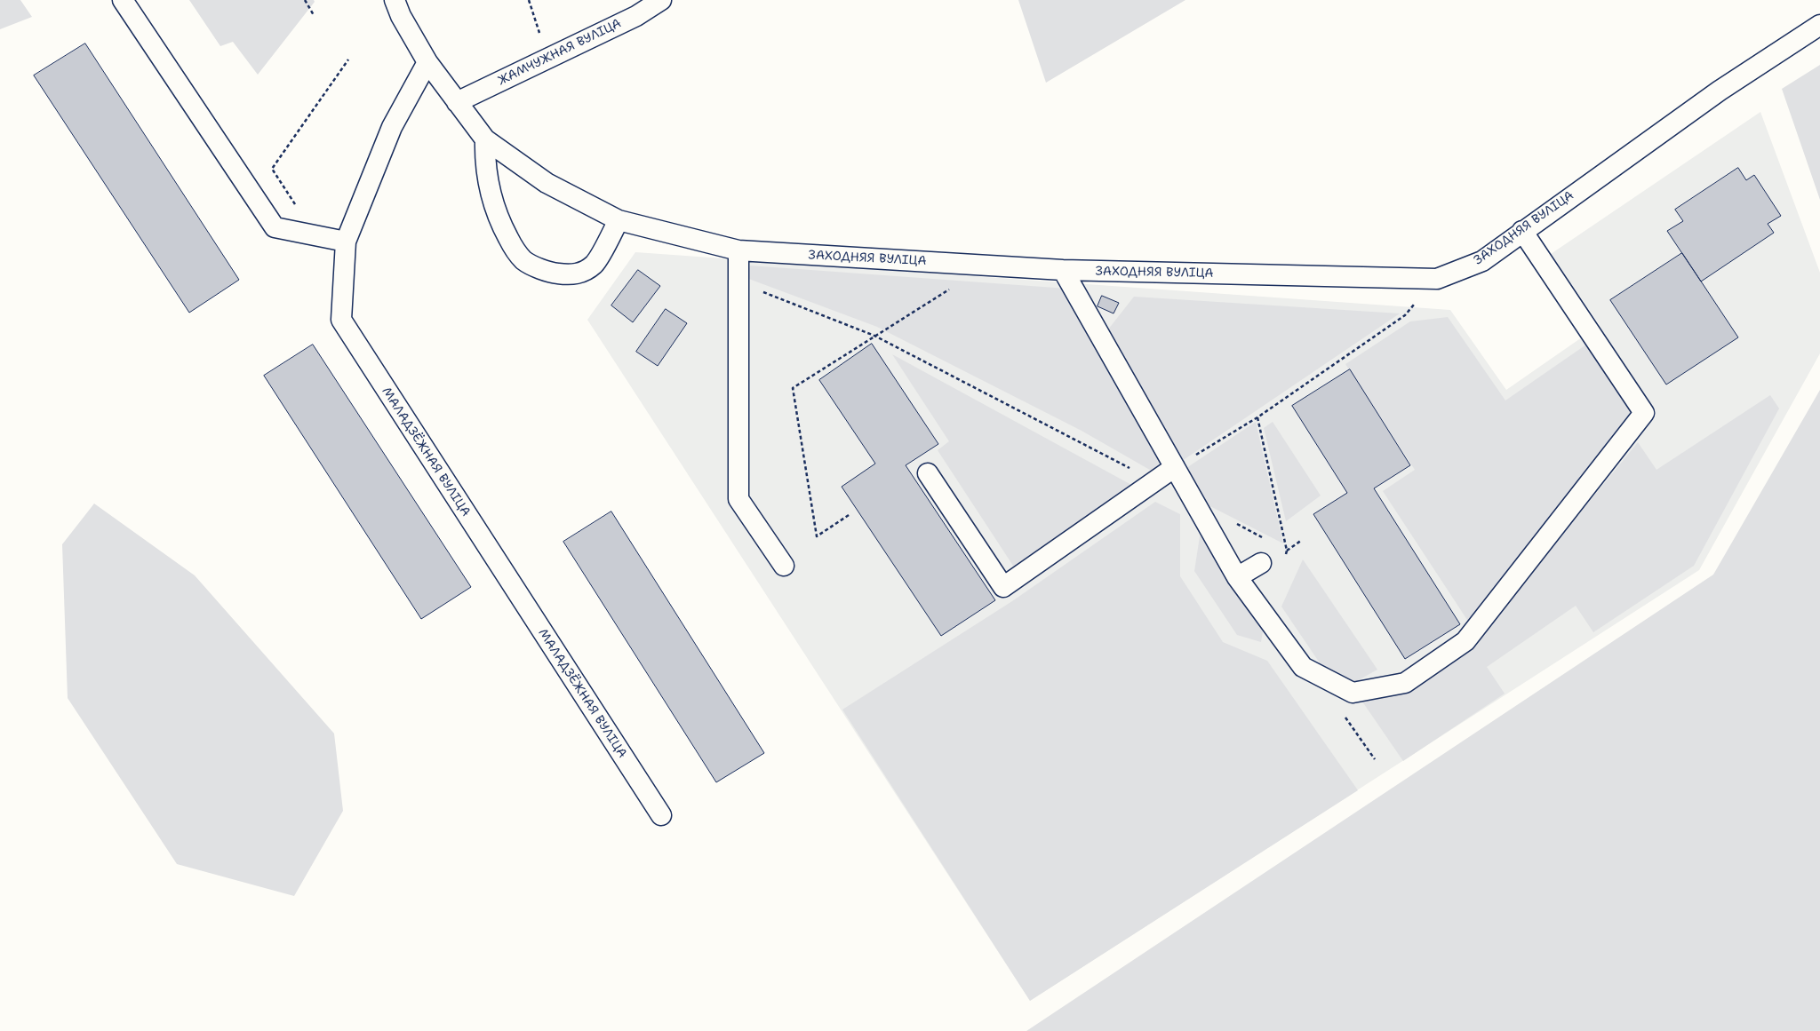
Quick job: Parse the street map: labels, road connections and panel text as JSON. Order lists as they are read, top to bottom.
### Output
{
  "streets": {
    "street": ["ЖАМЧУЖНАЯ ВУЛІЦА", "ЗАХОДНЯЯ ВУЛІЦА", "МАЛАДЗЁЖНАЯ ВУЛІЦА"]
  },
  "crossings": [
    ["ЖАМЧУЖНАЯ ВУЛІЦА", "ЗАХОДНЯЯ ВУЛІЦА"],
    ["ЗАХОДНЯЯ ВУЛІЦА", "МАЛАДЗЁЖНАЯ ВУЛІЦА"]
  ]
}
